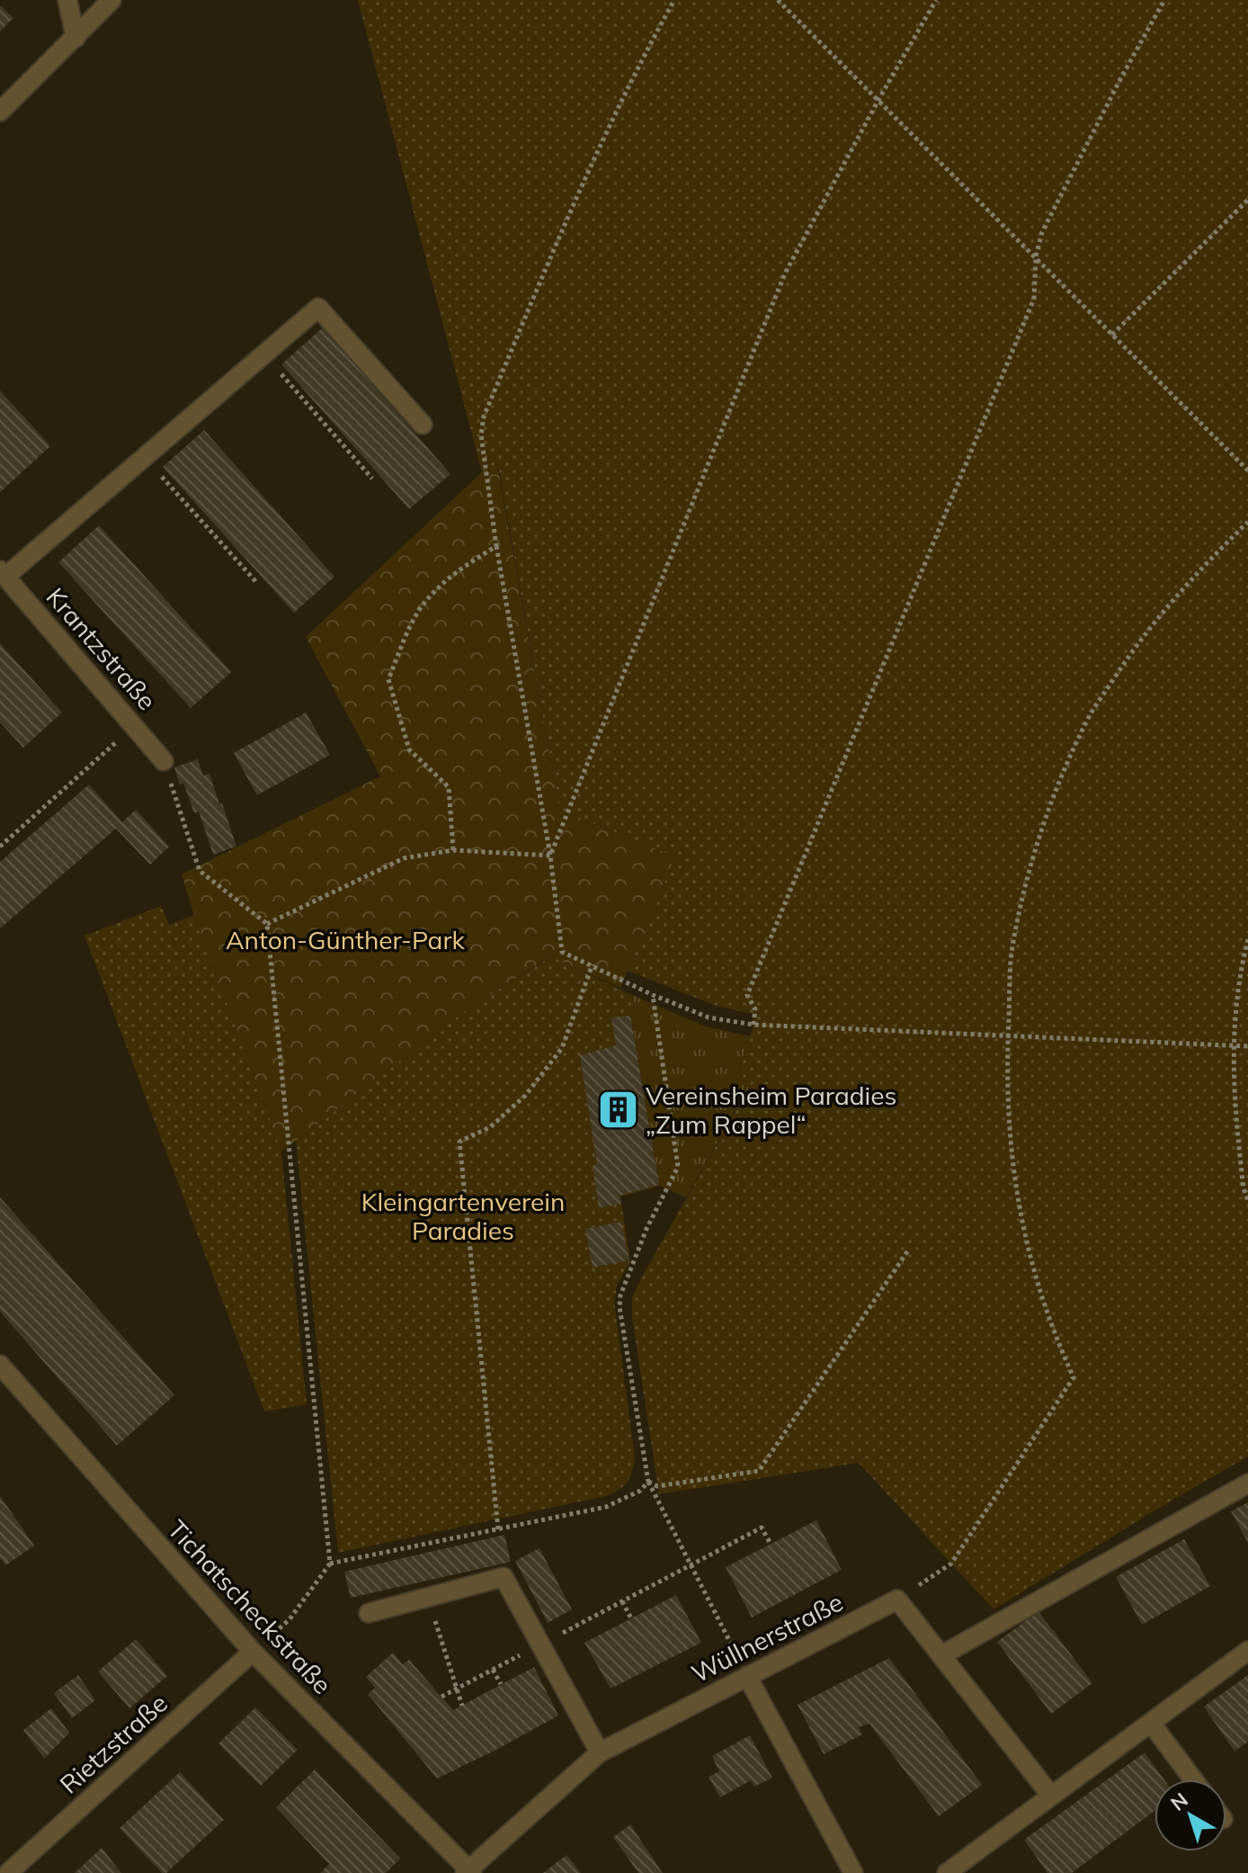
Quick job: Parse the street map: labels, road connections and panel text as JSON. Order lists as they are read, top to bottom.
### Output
{
  "streets": {
    "street": [
      "Krantzstraße",
      "Tichatscheckstraße",
      "Wüllnerstraße",
      "Rietzstraße"
    ]
  },
  "crossings": [
    ["Tichatscheckstraße", "Wüllnerstraße"],
    ["Tichatscheckstraße", "Rietzstraße"]
  ],
  "parks": ["Anton-Günther-Park", "Kleingartenverein Paradies"],
  "places": {
    "building": ["Vereinsheim Paradies „Zum Rappel“"]
  },
  "north": "top left"
}
